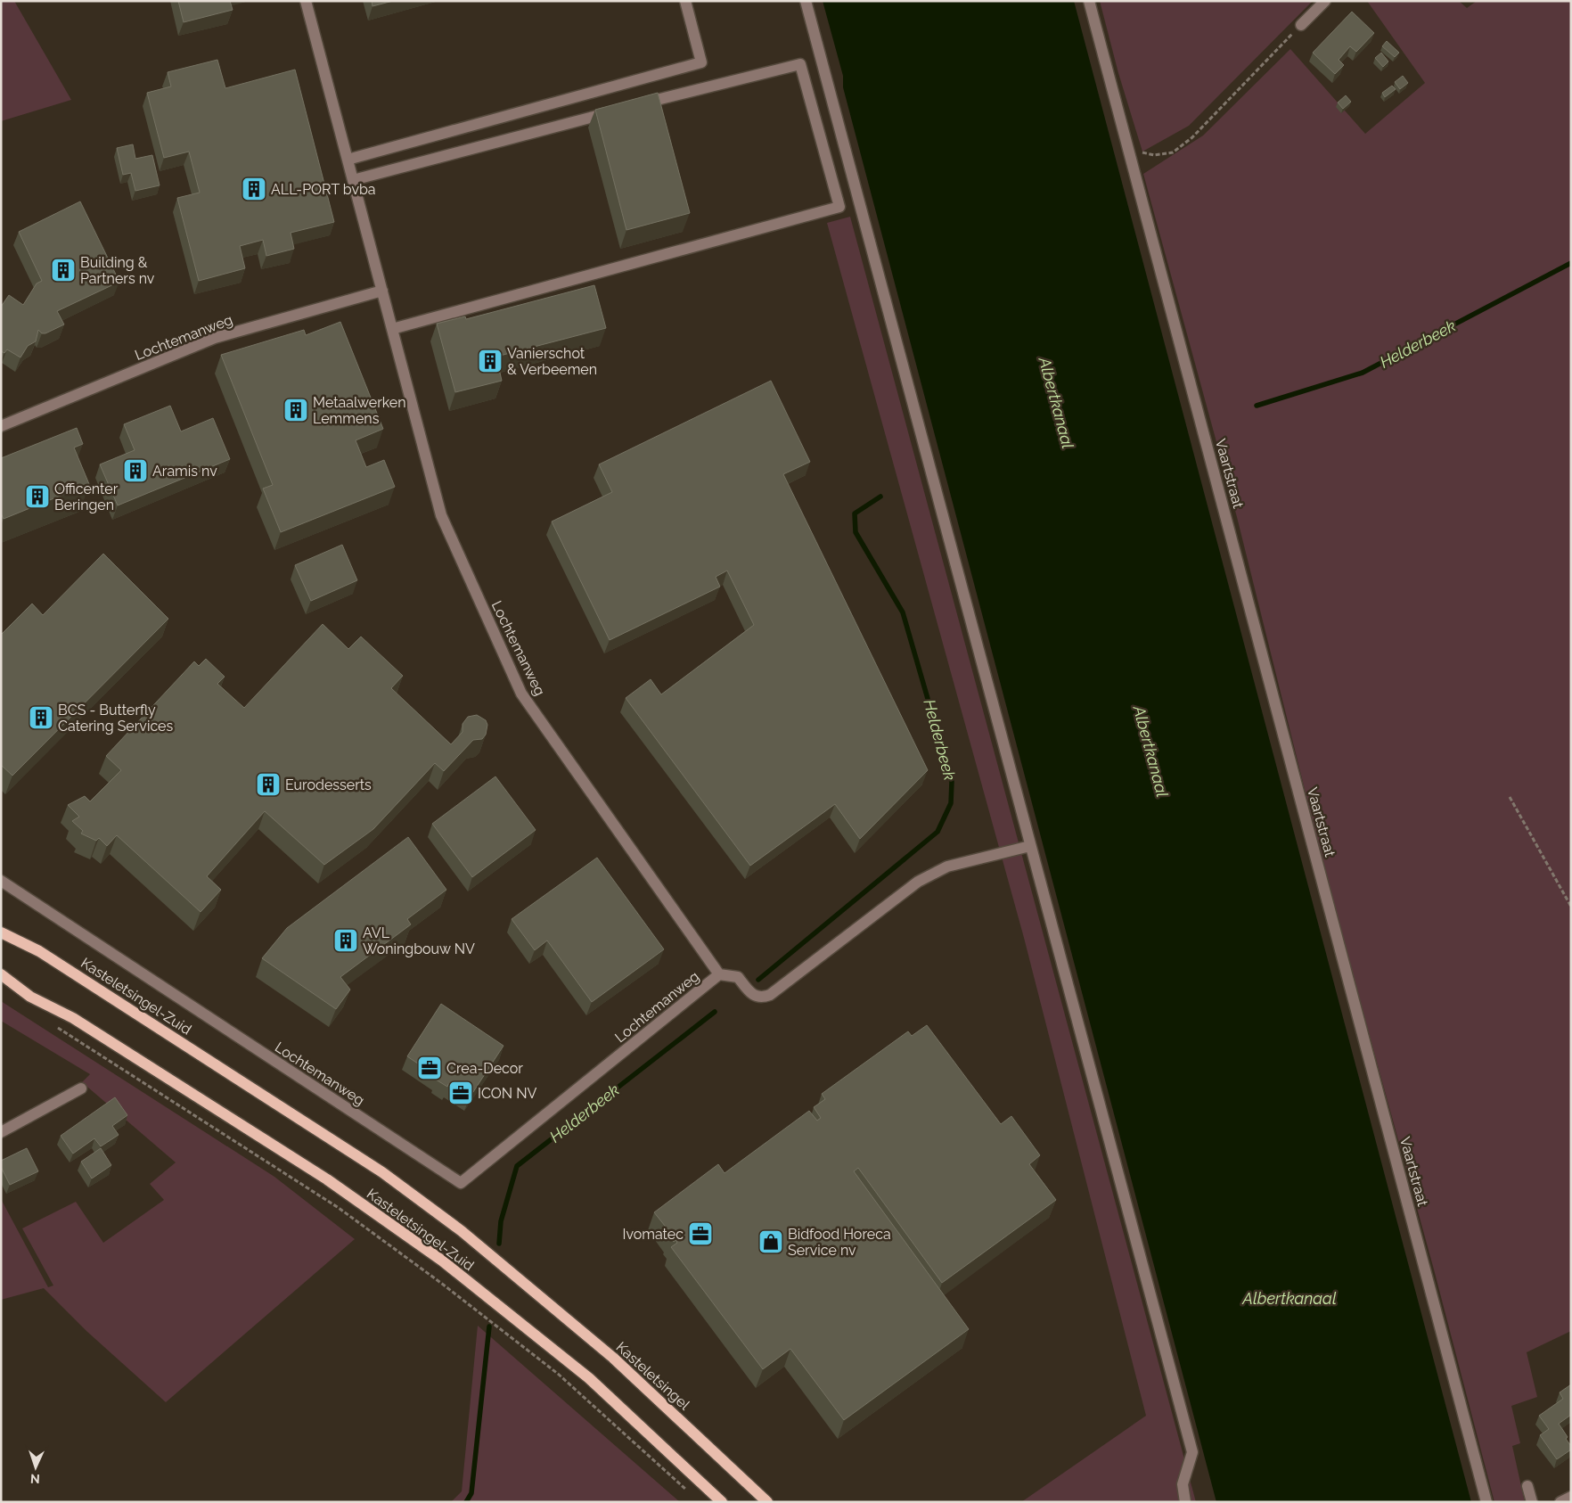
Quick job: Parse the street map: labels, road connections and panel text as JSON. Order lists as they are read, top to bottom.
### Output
{
  "streets": {
    "main road": ["Kasteletsingel-Zuid", "Kasteletsingel"],
    "street": ["Lochtemanweg", "Vaartstraat"]
  },
  "crossings": [
    ["Kasteletsingel-Zuid", "Kasteletsingel"]
  ],
  "water": ["Helderbeek", "Albertkanaal"],
  "places": {
    "building": [
      "ALL-PORT bvba",
      "Building & Partners nv",
      "Vanierschot & Verbeemen",
      "Metaalwerken Lemmens",
      "Aramis nv",
      "Officenter Beringen",
      "BCS - Butterfly Catering Services",
      "Eurodesserts",
      "AVL Woningbouw NV"
    ],
    "office": ["Crea-Decor", "ICON NV", "Ivomatec"],
    "shop": ["Bidfood Horeca Service nv"]
  },
  "north": "bottom"
}
